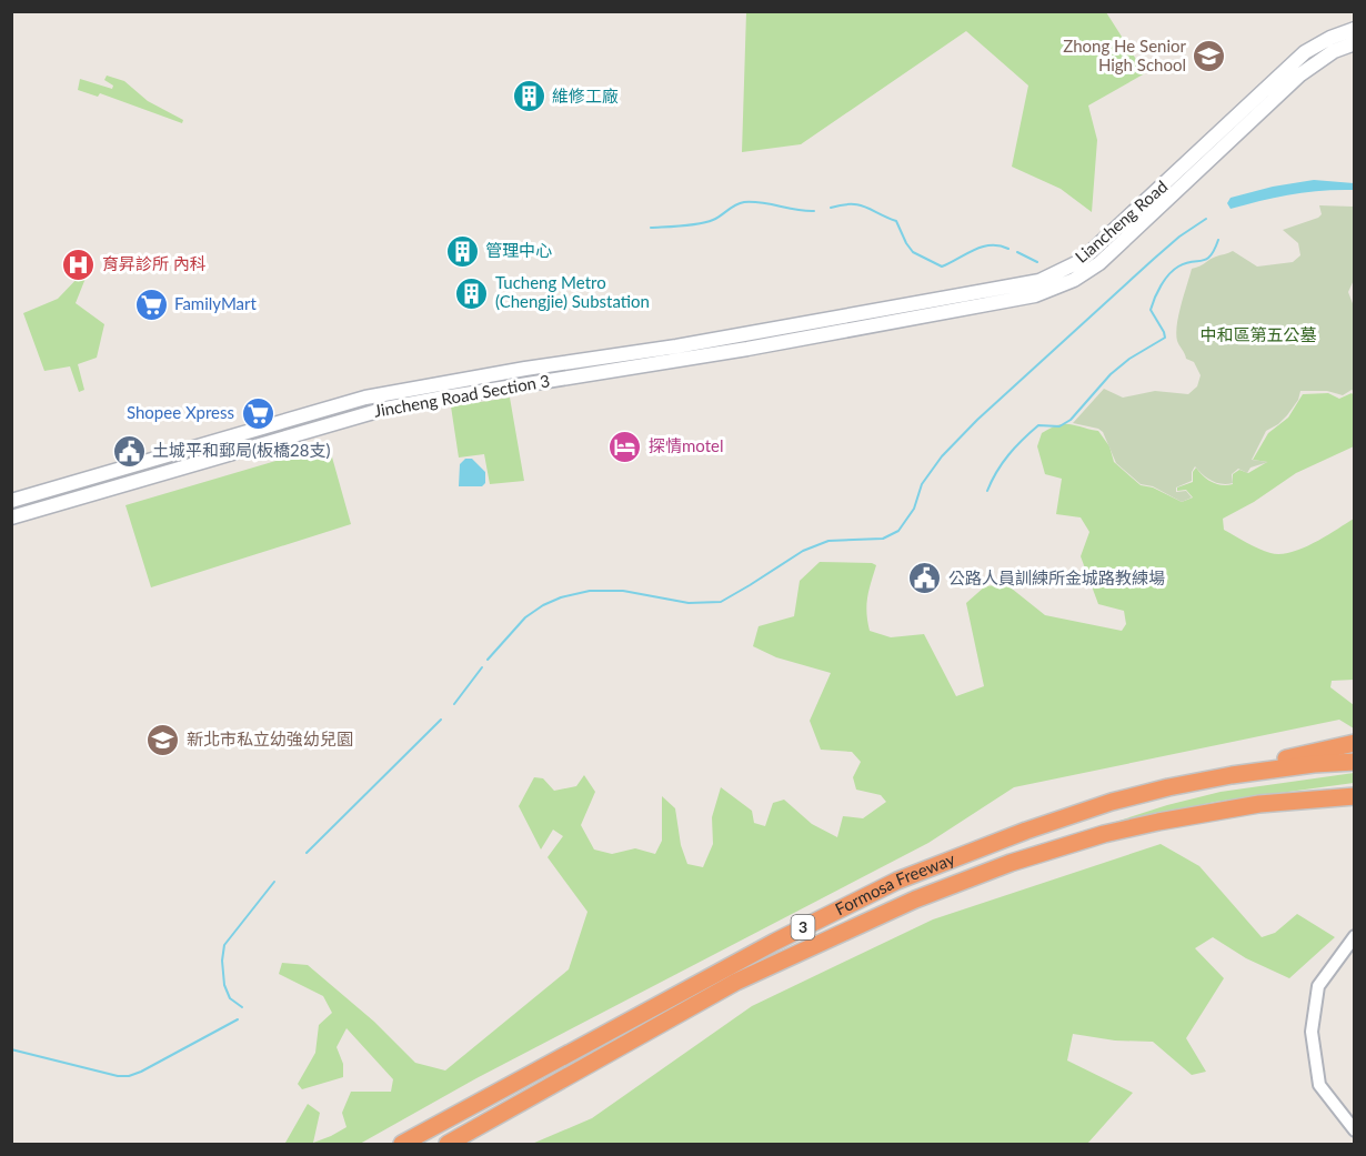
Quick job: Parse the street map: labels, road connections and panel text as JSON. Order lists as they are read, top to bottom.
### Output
{
  "streets": {
    "highway": ["Formosa Freeway", "3"],
    "main road": ["Liancheng Road", "Jincheng Road Section 3"]
  },
  "crossings": [
    ["Liancheng Road", "Jincheng Road Section 3"]
  ],
  "parks": ["中和區第五公墓"],
  "places": {
    "school or university": ["Zhong He Senior High School", "新北市私立幼強幼兒園"],
    "building": ["維修工廠", "管理中心", "Tucheng Metro (Chengjie) Substation"],
    "hospital": ["育昇診所 內科"],
    "supermarket": ["FamilyMart", "Shopee Xpress"],
    "hotel": ["探情motel"],
    "public building": ["土城平和郵局(板橋28支)", "公路人員訓練所金城路教練場"]
  }
}
